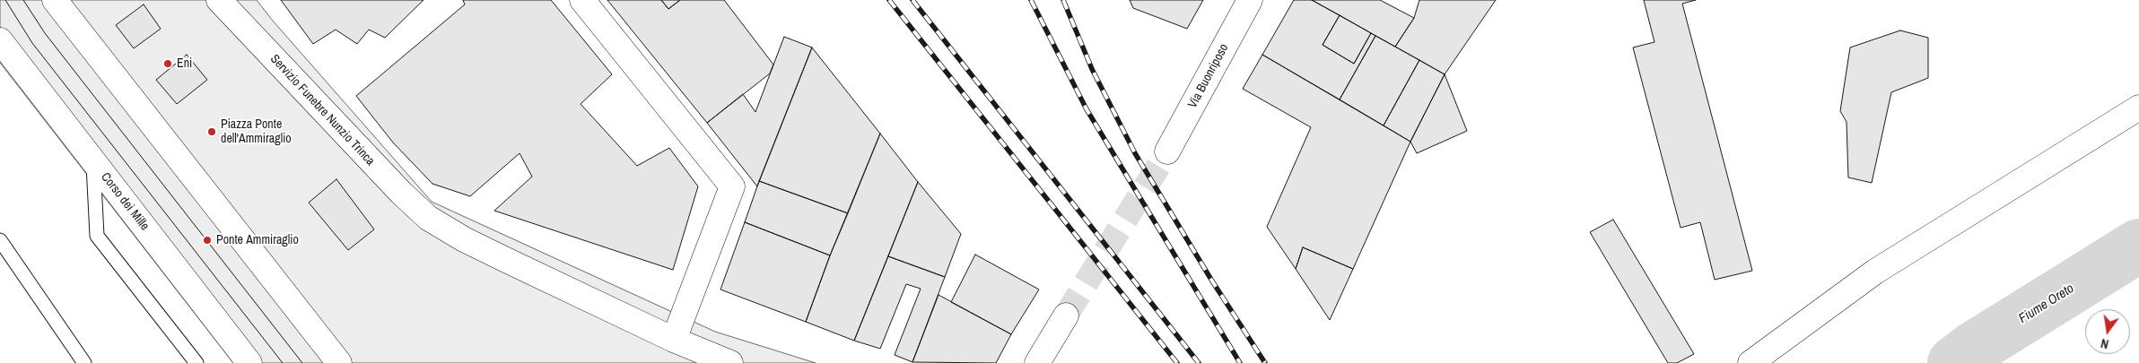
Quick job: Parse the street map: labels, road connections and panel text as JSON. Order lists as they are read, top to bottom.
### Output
{
  "streets": {
    "street": ["Via Buonriposo", "Servizio Funebre Nunzio Trinca", "Corso dei Mille"]
  },
  "water": ["Fiume Oreto"],
  "places": ["Eni", "Piazza Ponte dell'Ammiraglio", "Ponte Ammiraglio"],
  "north": "bottom"
}
